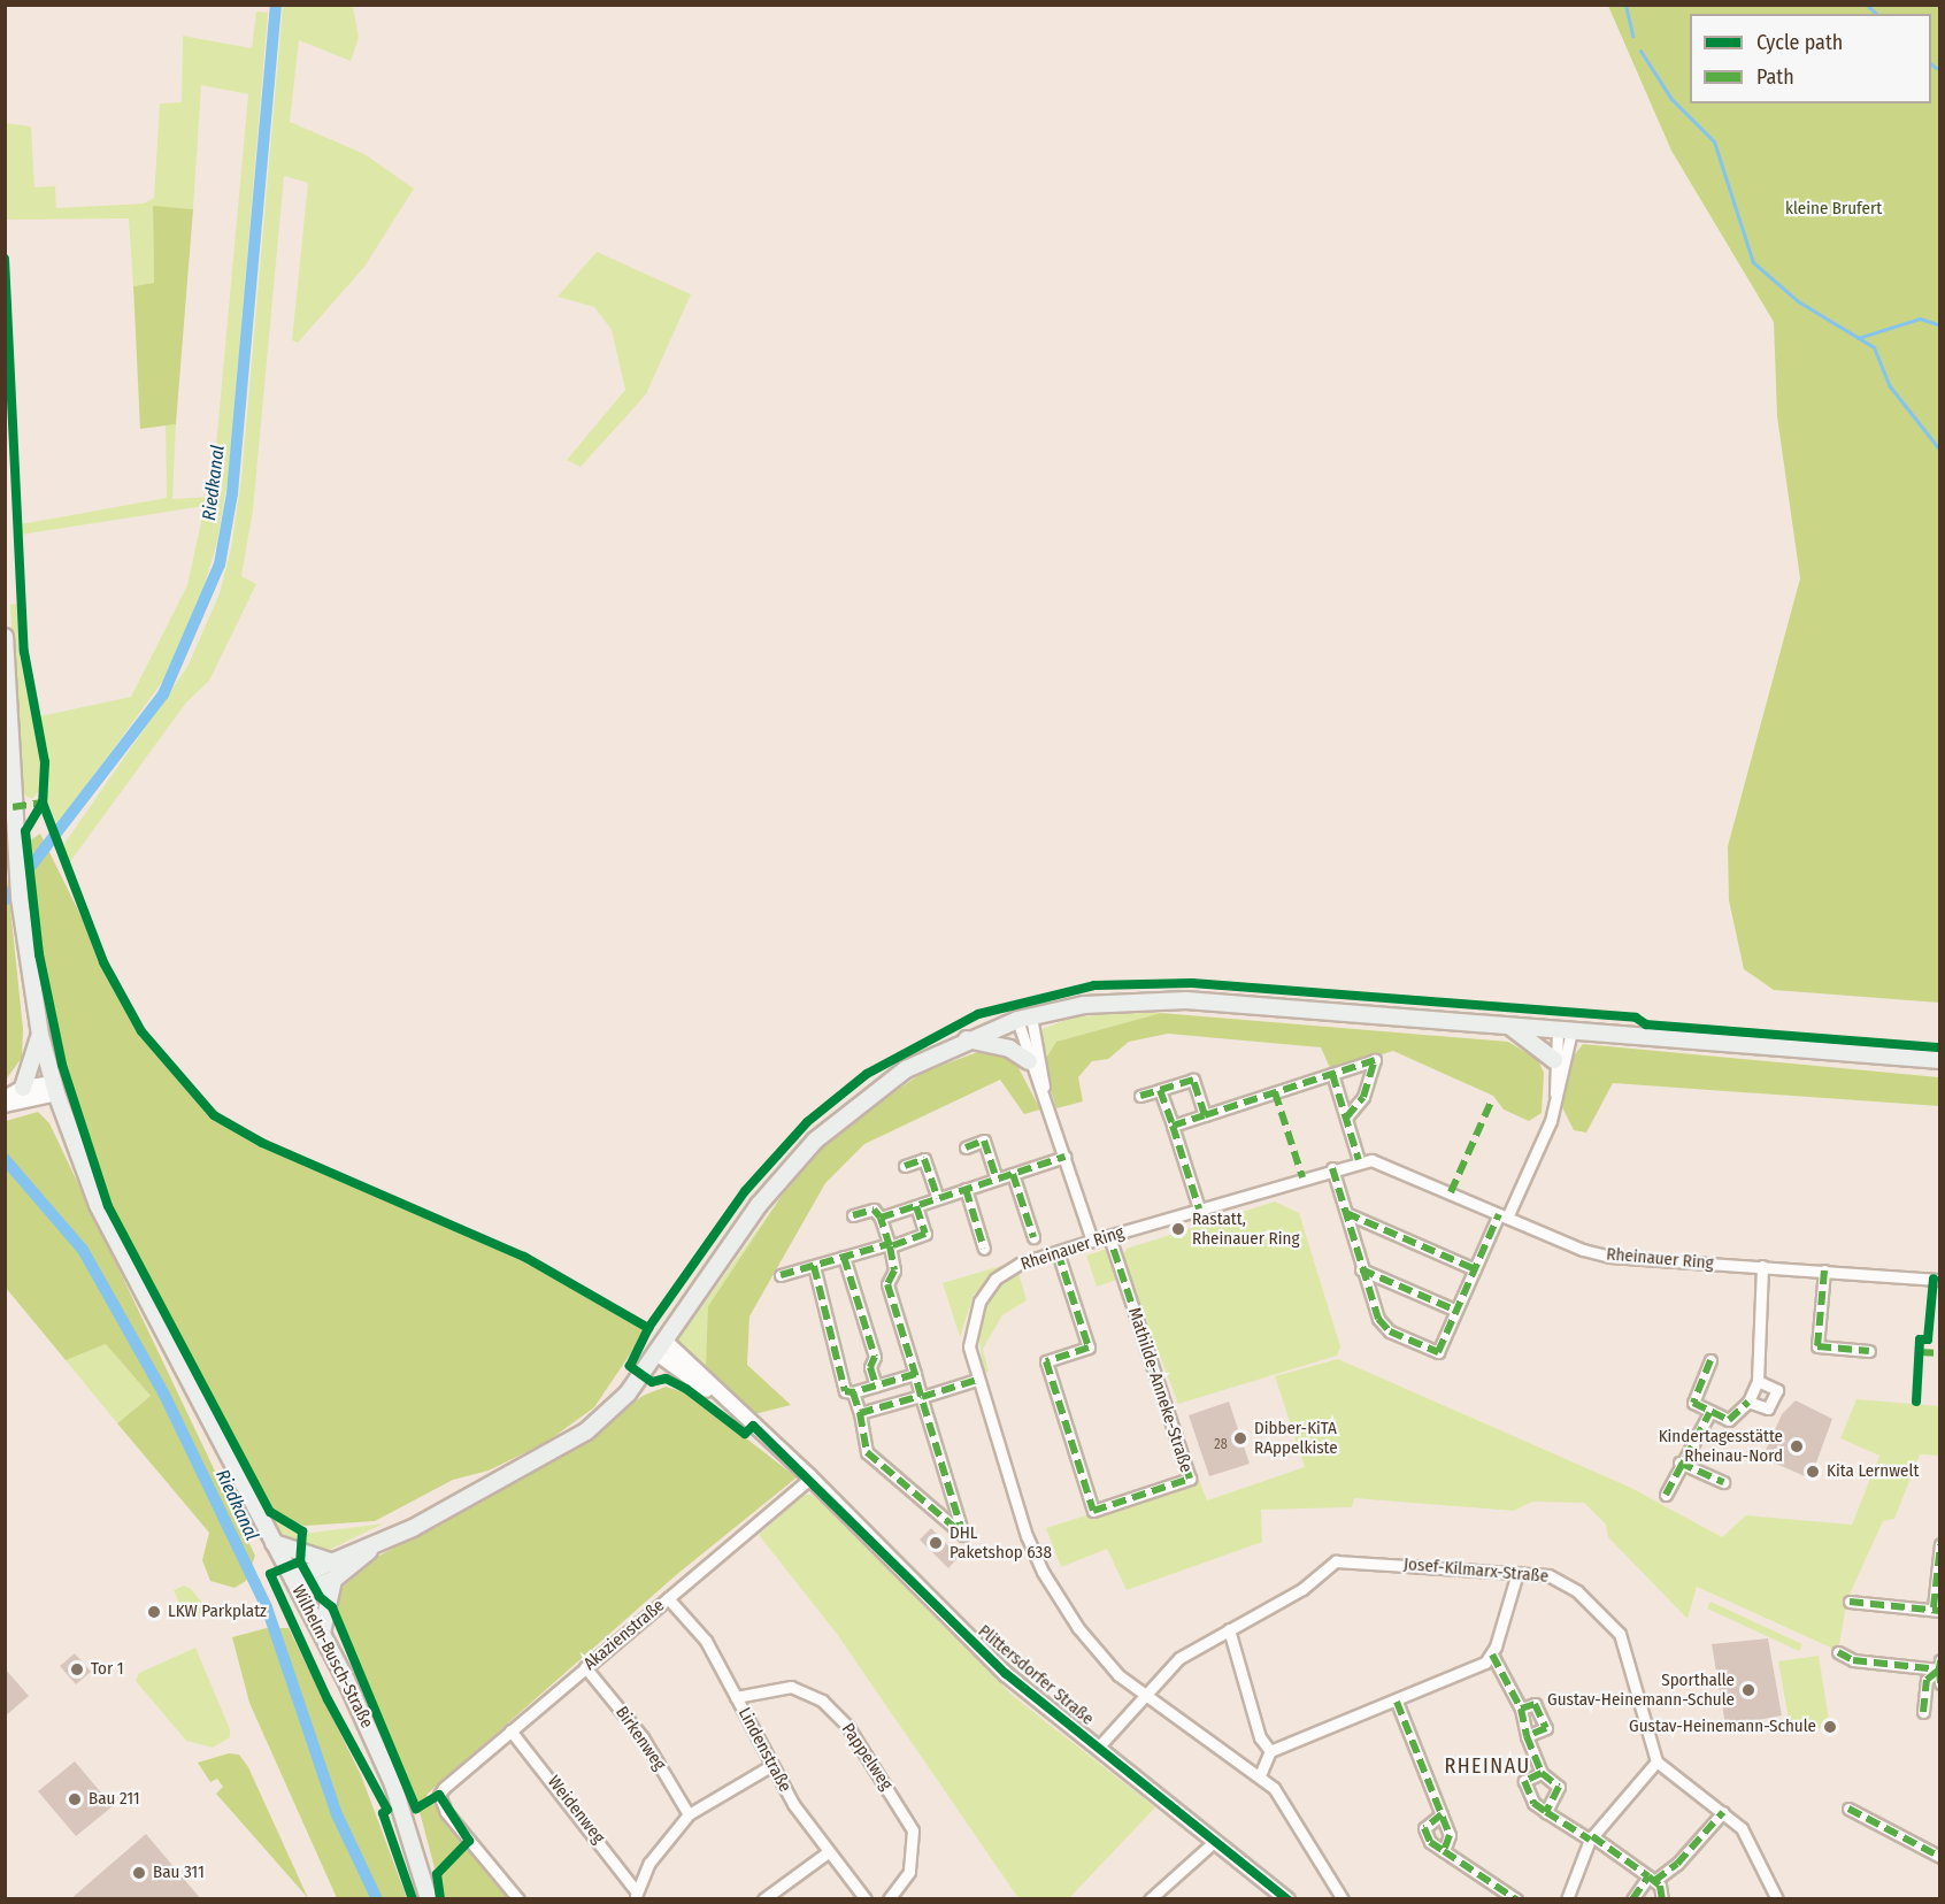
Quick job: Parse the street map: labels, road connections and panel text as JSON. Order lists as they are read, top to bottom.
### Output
{
  "streets": {
    "main road": ["Wilhelm-Busch-Straße"],
    "street": [
      "Rheinauer Ring",
      "Mathilde-Anneke-Straße",
      "Josef-Kilmarx-Straße",
      "Akazienstraße",
      "Plittersdorfer Straße",
      "Birkenweg",
      "Lindenstraße",
      "Pappelweg",
      "Weidenweg"
    ]
  },
  "crossings": [
    ["Rheinauer Ring", "Mathilde-Anneke-Straße"],
    ["Rheinauer Ring", "Josef-Kilmarx-Straße"],
    ["Josef-Kilmarx-Straße", "Plittersdorfer Straße"],
    ["Akazienstraße", "Plittersdorfer Straße"],
    ["Akazienstraße", "Birkenweg"],
    ["Akazienstraße", "Lindenstraße"],
    ["Akazienstraße", "Weidenweg"],
    ["Lindenstraße", "Pappelweg"]
  ],
  "districts": ["RHEINAU"],
  "water": ["Riedkanal"],
  "parks": ["kleine Brufert"],
  "places": [
    "Rastatt, Rheinauer Ring",
    "Dibber-KiTA RAppelkiste",
    "Kindertagesstätte Rheinau-Nord",
    "Kita Lernwelt",
    "DHL Paketshop 638",
    "LKW Parkplatz",
    "Tor 1",
    "Sporthalle Gustav-Heinemann-Schule",
    "Gustav-Heinemann-Schule",
    "Bau 211",
    "Bau 311"
  ],
  "house_numbers": ["28"],
  "legend": ["Cycle path", "Path"]
}
